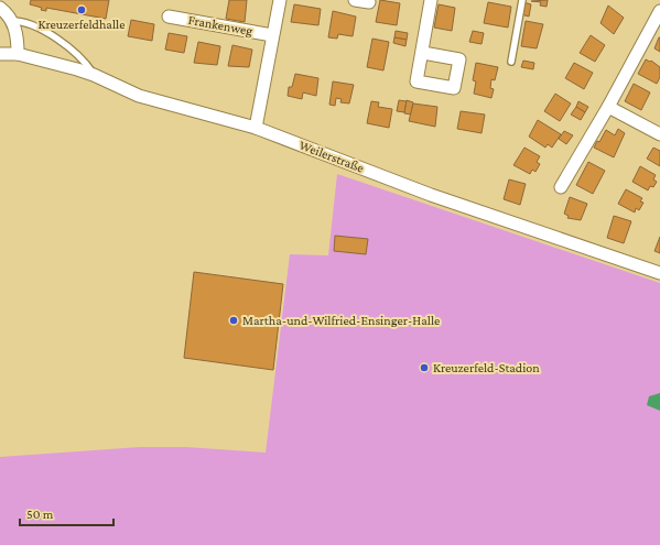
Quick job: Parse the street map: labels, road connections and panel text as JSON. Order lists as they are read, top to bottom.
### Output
{
  "streets": {
    "street": ["Frankenweg", "Weilerstraße"]
  },
  "places": ["Kreuzerfeldhalle", "Martha-und-Wilfried-Ensinger-Halle", "Kreuzerfeld-Stadion"],
  "scale_bar": "50 m"
}
